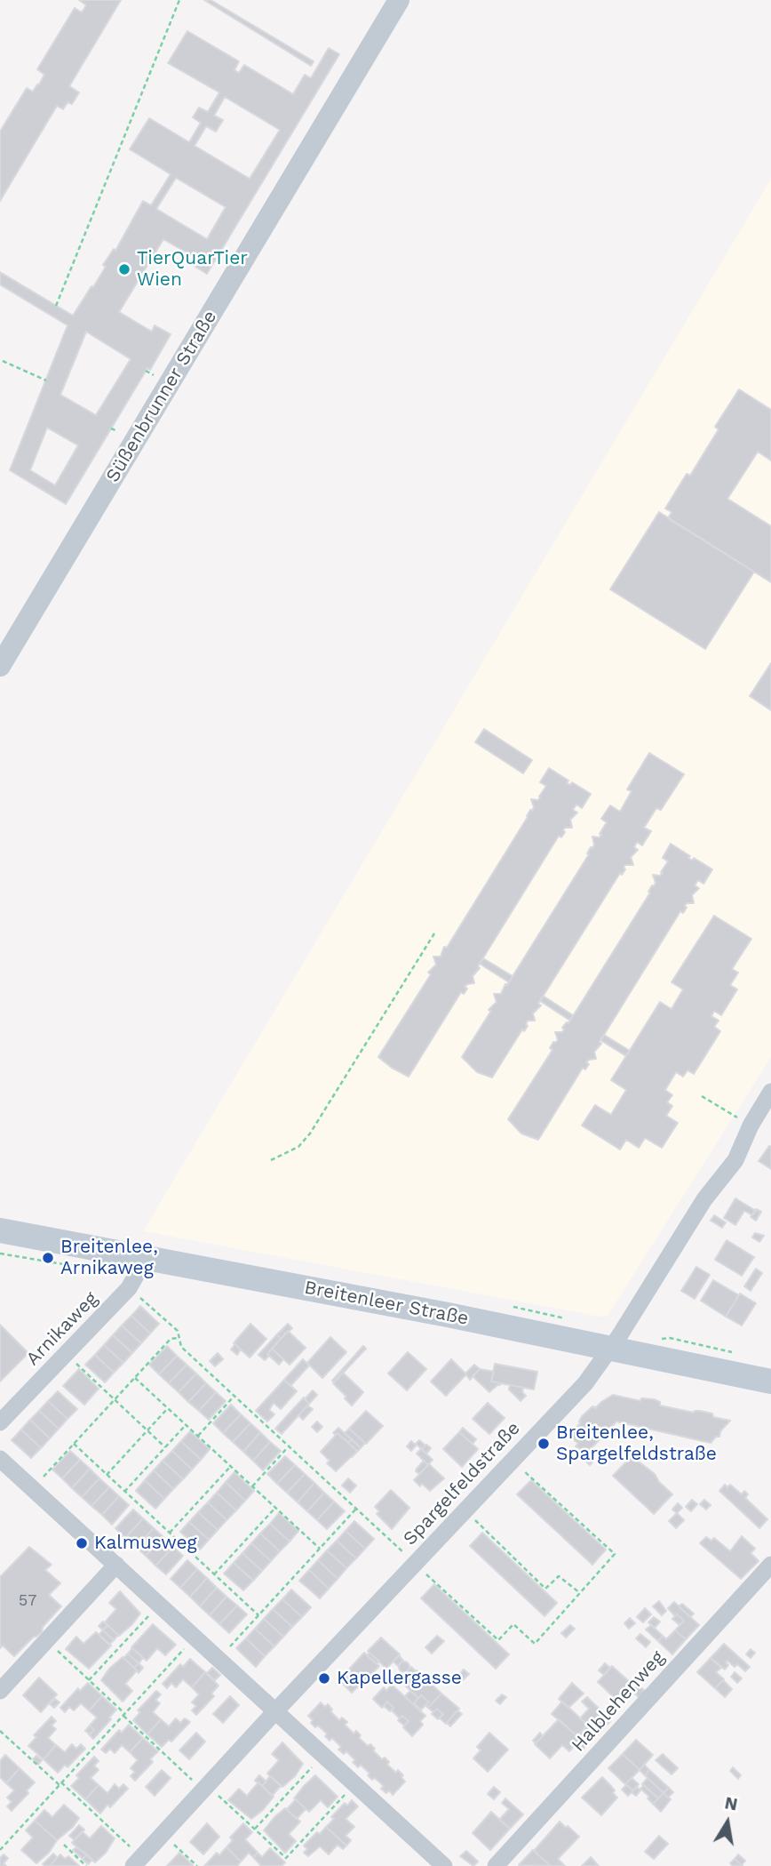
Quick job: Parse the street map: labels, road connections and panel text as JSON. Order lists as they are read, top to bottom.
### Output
{
  "streets": {
    "main road": ["Breitenleer Straße"],
    "street": [
      "Süßenbrunner Straße",
      "Arnikaweg",
      "Spargelfeldstraße",
      "Halblehenweg"
    ]
  },
  "crossings": [
    ["Breitenleer Straße", "Arnikaweg"],
    ["Breitenleer Straße", "Spargelfeldstraße"]
  ],
  "places": [
    "TierQuarTier Wien",
    "Breitenlee, Arnikaweg",
    "Breitenlee, Spargelfeldstraße",
    "Kalmusweg",
    "Kapellergasse"
  ],
  "house_numbers": ["57"],
  "north": "top"
}
